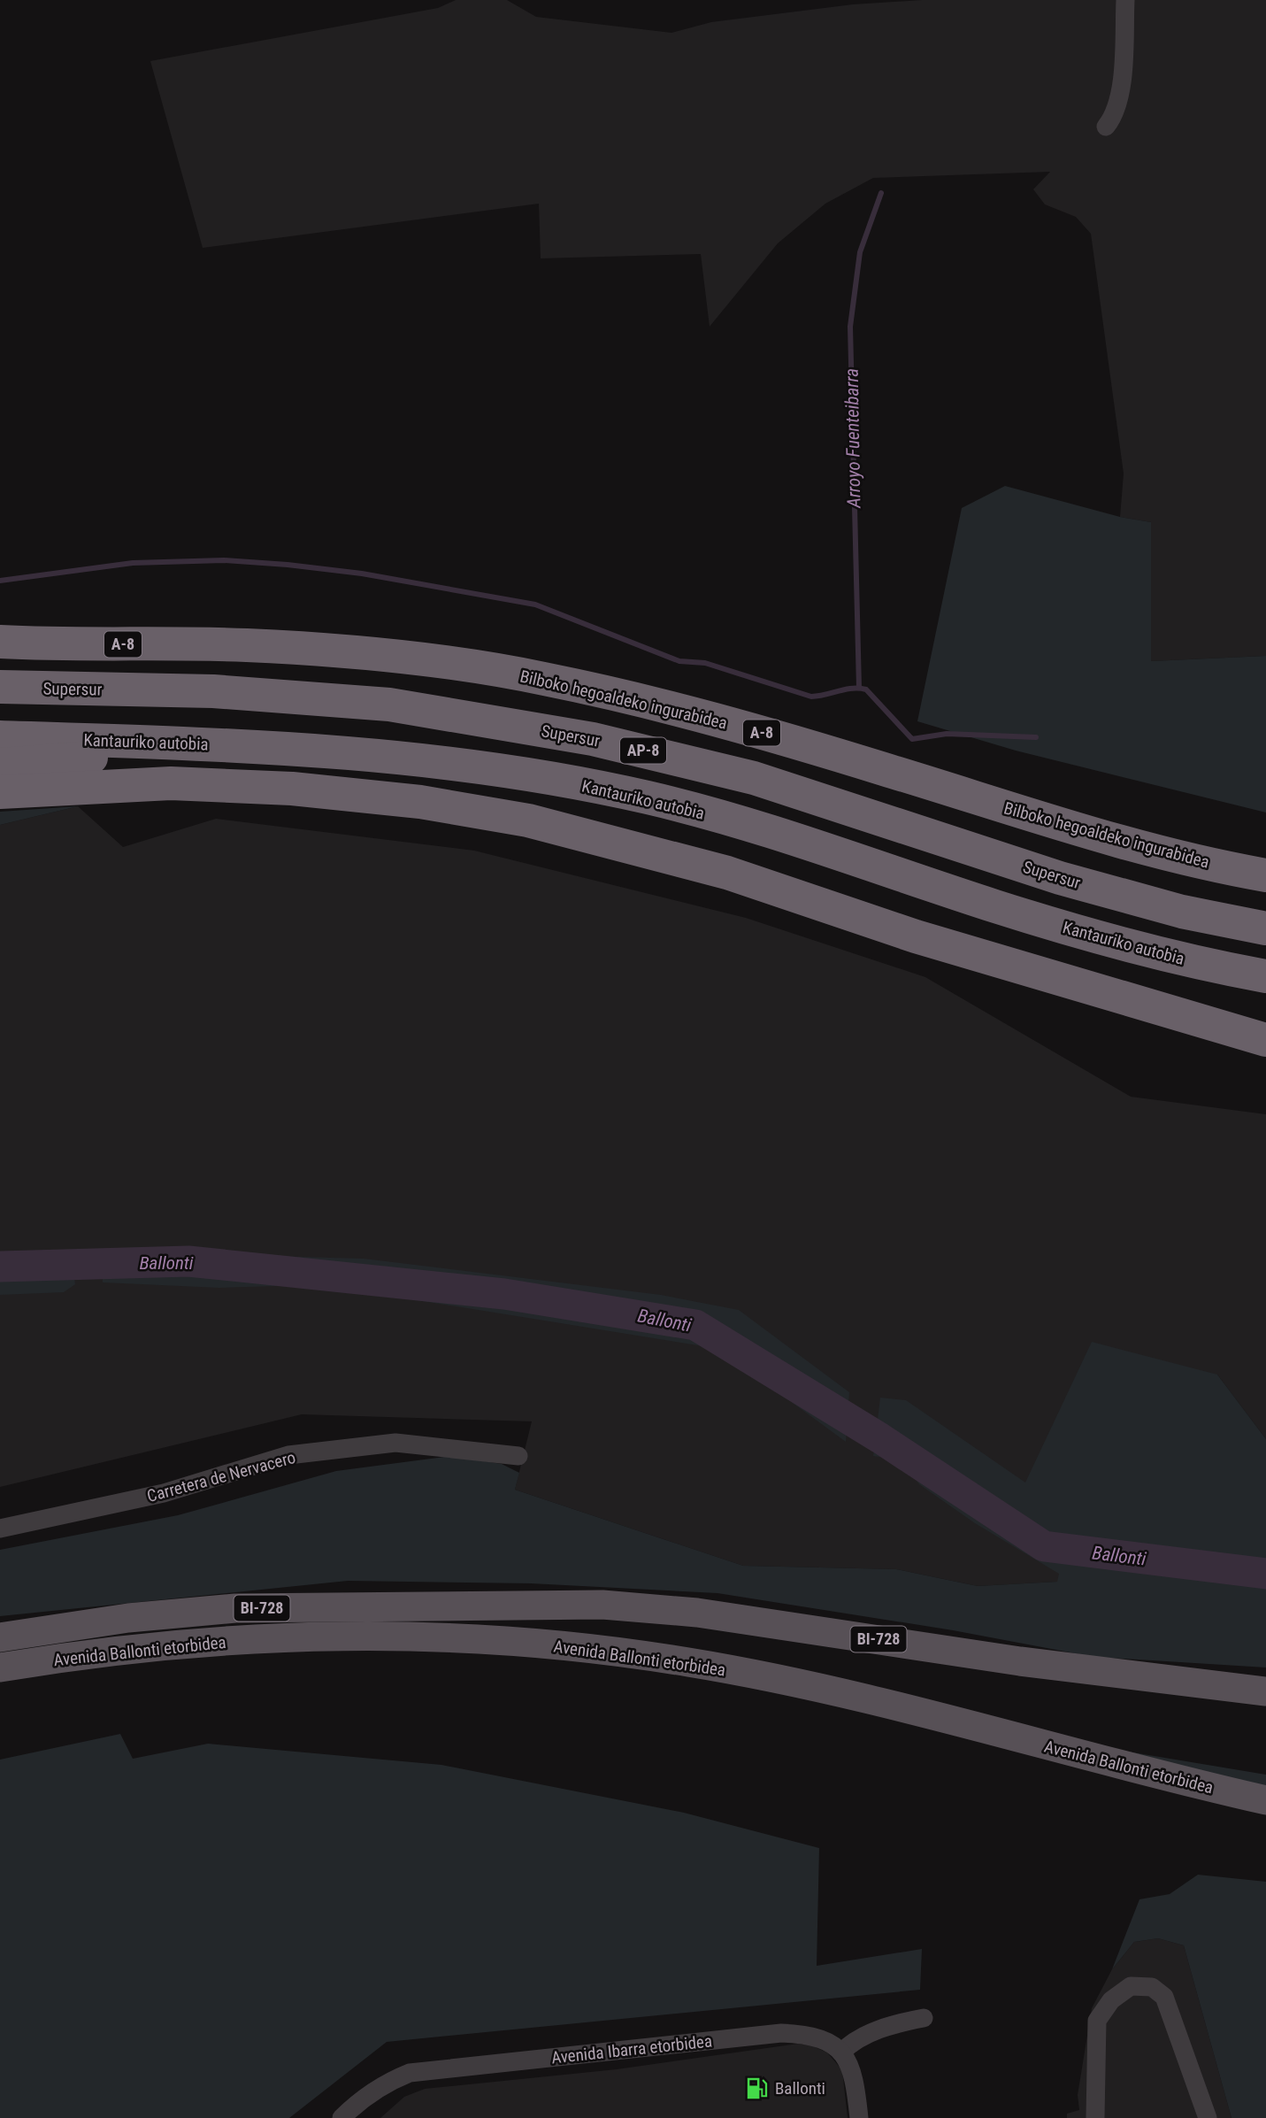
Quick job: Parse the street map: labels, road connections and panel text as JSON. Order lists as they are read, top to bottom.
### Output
{
  "streets": {
    "highway": [
      "A-8",
      "Supersur",
      "Bilboko hegoaldeko ingurabidea",
      "Kantauriko autobia",
      "AP-8"
    ],
    "main road": ["BI-728", "Avenida Ballonti etorbidea"],
    "street": ["Carretera de Nervacero", "Avenida Ibarra etorbidea"]
  },
  "water": ["Arroyo Fuenteibarra", "Ballonti"],
  "places": {
    "fuel station": ["Ballonti"]
  }
}
